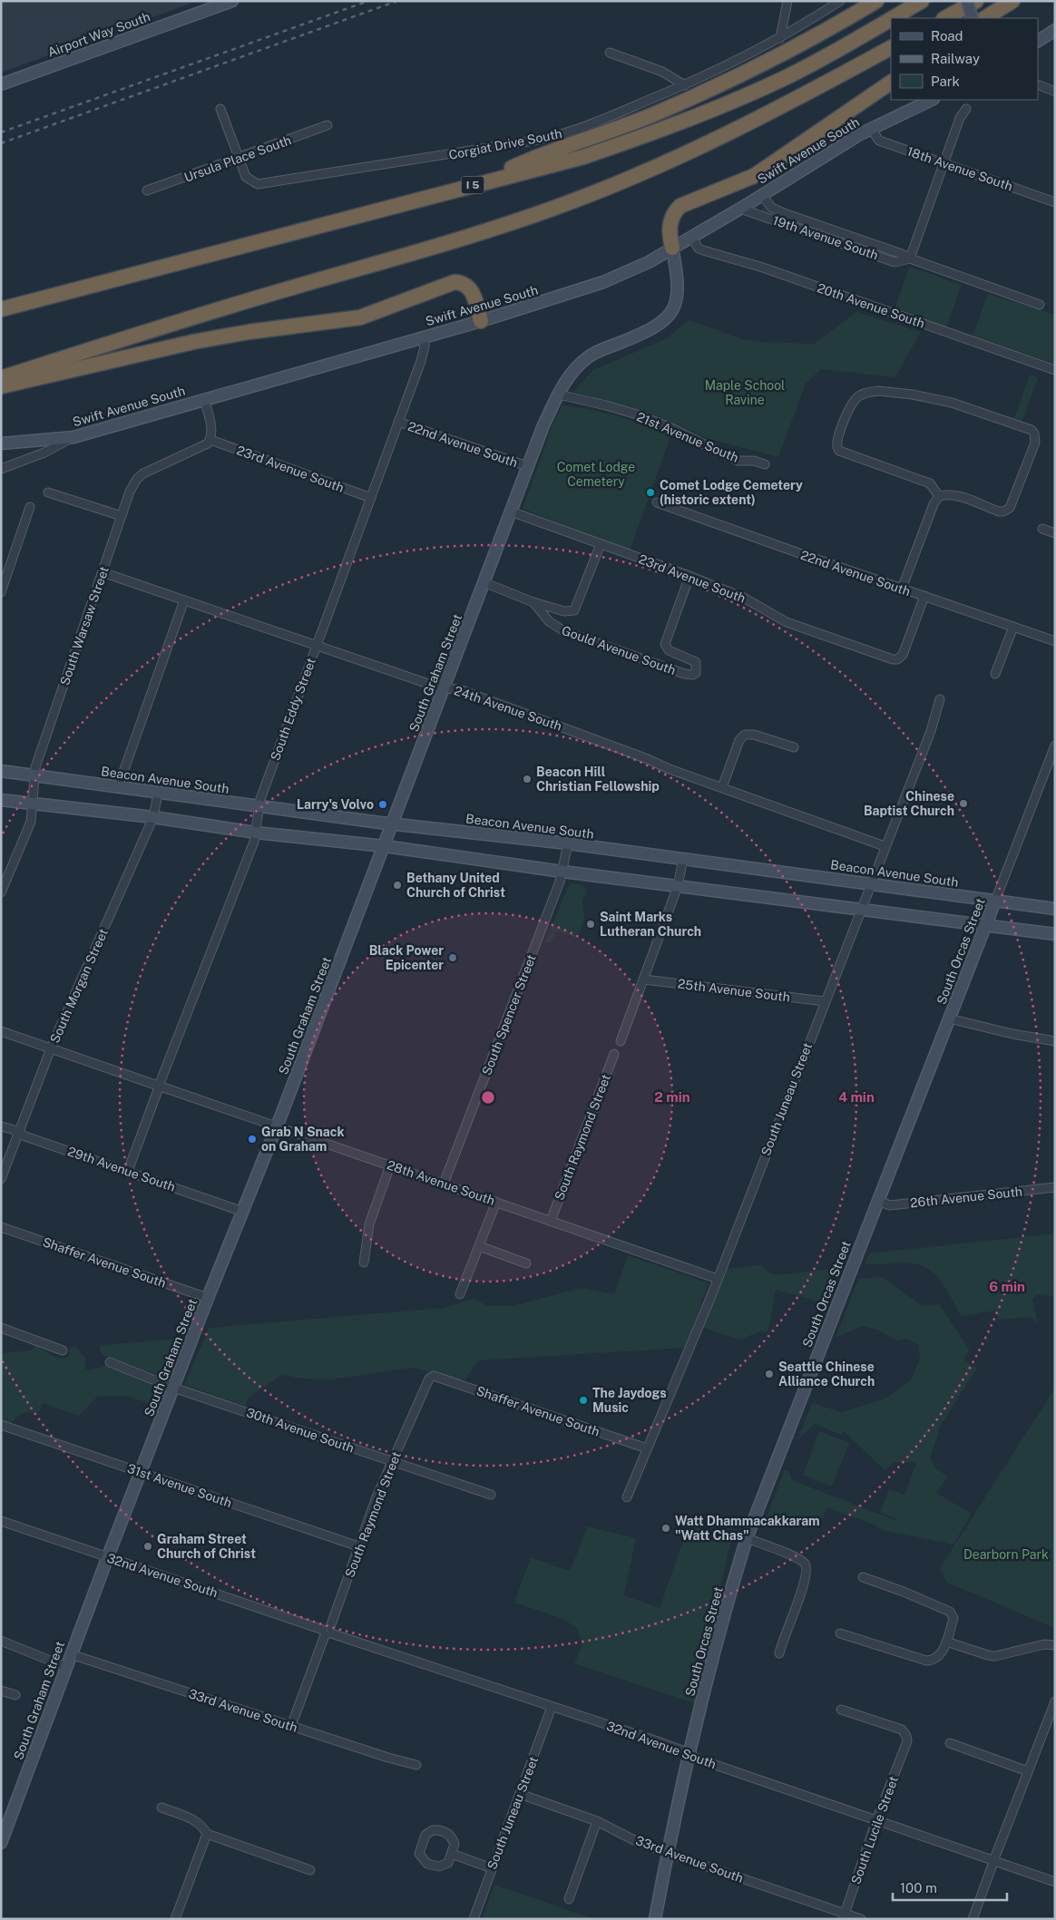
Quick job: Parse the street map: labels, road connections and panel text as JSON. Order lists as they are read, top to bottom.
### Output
{
  "streets": {
    "highway": ["I 5"],
    "street": [
      "Airport Way South",
      "Corgiat Drive South",
      "Swift Avenue South",
      "Ursula Place South",
      "18th Avenue South",
      "19th Avenue South",
      "20th Avenue South",
      "21st Avenue South",
      "22nd Avenue South",
      "23rd Avenue South",
      "South Warsaw Street",
      "Gould Avenue South",
      "South Graham Street",
      "24th Avenue South",
      "South Eddy Street",
      "Beacon Avenue South",
      "South Orcas Street",
      "South Morgan Street",
      "25th Avenue South",
      "South Spencer Street",
      "South Juneau Street",
      "South Raymond Street",
      "29th Avenue South",
      "28th Avenue South",
      "26th Avenue South",
      "Shaffer Avenue South",
      "30th Avenue South",
      "31st Avenue South",
      "32nd Avenue South",
      "33rd Avenue South",
      "South Lucile Street"
    ]
  },
  "crossings": [
    ["Corgiat Drive South", "Ursula Place South"],
    ["Swift Avenue South", "18th Avenue South"],
    ["Swift Avenue South", "19th Avenue South"],
    ["Swift Avenue South", "20th Avenue South"],
    ["Swift Avenue South", "South Graham Street"],
    ["Swift Avenue South", "South Eddy Street"],
    ["21st Avenue South", "South Graham Street"],
    ["22nd Avenue South", "23rd Avenue South"],
    ["22nd Avenue South", "South Graham Street"],
    ["22nd Avenue South", "South Eddy Street"],
    ["23rd Avenue South", "South Warsaw Street"],
    ["23rd Avenue South", "Gould Avenue South"],
    ["23rd Avenue South", "South Graham Street"],
    ["23rd Avenue South", "South Eddy Street"],
    ["South Warsaw Street", "24th Avenue South"],
    ["South Warsaw Street", "Beacon Avenue South"],
    ["Gould Avenue South", "South Graham Street"],
    ["South Graham Street", "24th Avenue South"],
    ["South Graham Street", "Beacon Avenue South"],
    ["South Graham Street", "29th Avenue South"],
    ["South Graham Street", "28th Avenue South"],
    ["South Graham Street", "Shaffer Avenue South"],
    ["South Graham Street", "30th Avenue South"],
    ["South Graham Street", "31st Avenue South"],
    ["South Graham Street", "32nd Avenue South"],
    ["South Graham Street", "33rd Avenue South"],
    ["24th Avenue South", "South Eddy Street"],
    ["24th Avenue South", "South Juneau Street"],
    ["South Eddy Street", "Beacon Avenue South"],
    ["South Eddy Street", "29th Avenue South"],
    ["South Eddy Street", "28th Avenue South"],
    ["Beacon Avenue South", "South Orcas Street"],
    ["Beacon Avenue South", "South Morgan Street"],
    ["Beacon Avenue South", "South Spencer Street"],
    ["Beacon Avenue South", "South Juneau Street"],
    ["South Orcas Street", "26th Avenue South"],
    ["South Orcas Street", "32nd Avenue South"],
    ["South Orcas Street", "33rd Avenue South"],
    ["South Morgan Street", "29th Avenue South"],
    ["South Morgan Street", "28th Avenue South"],
    ["25th Avenue South", "South Juneau Street"],
    ["South Spencer Street", "28th Avenue South"],
    ["South Juneau Street", "28th Avenue South"],
    ["South Juneau Street", "Shaffer Avenue South"],
    ["South Juneau Street", "32nd Avenue South"],
    ["South Juneau Street", "33rd Avenue South"],
    ["South Raymond Street", "28th Avenue South"],
    ["South Raymond Street", "Shaffer Avenue South"],
    ["South Raymond Street", "30th Avenue South"],
    ["South Raymond Street", "31st Avenue South"],
    ["South Raymond Street", "32nd Avenue South"],
    ["South Raymond Street", "33rd Avenue South"],
    ["32nd Avenue South", "South Lucile Street"],
    ["33rd Avenue South", "South Lucile Street"]
  ],
  "parks": ["Maple School Ravine", "Comet Lodge Cemetery", "Dearborn Park"],
  "places": [
    "Comet Lodge Cemetery (historic extent)",
    "Beacon Hill Christian Fellowship",
    "Chinese Baptist Church",
    "Larry's Volvo",
    "Bethany United Church of Christ",
    "Saint Marks Lutheran Church",
    "Black Power Epicenter",
    "Grab N Snack on Graham",
    "Seattle Chinese Alliance Church",
    "The Jaydogs Music",
    "Watt Dhammacakkaram \"Watt Chas\"",
    "Graham Street Church of Christ"
  ],
  "legend": ["Road", "Railway", "Park"],
  "scale_bar": "100 m",
  "rings": ["2 min", "4 min", "6 min"]
}
